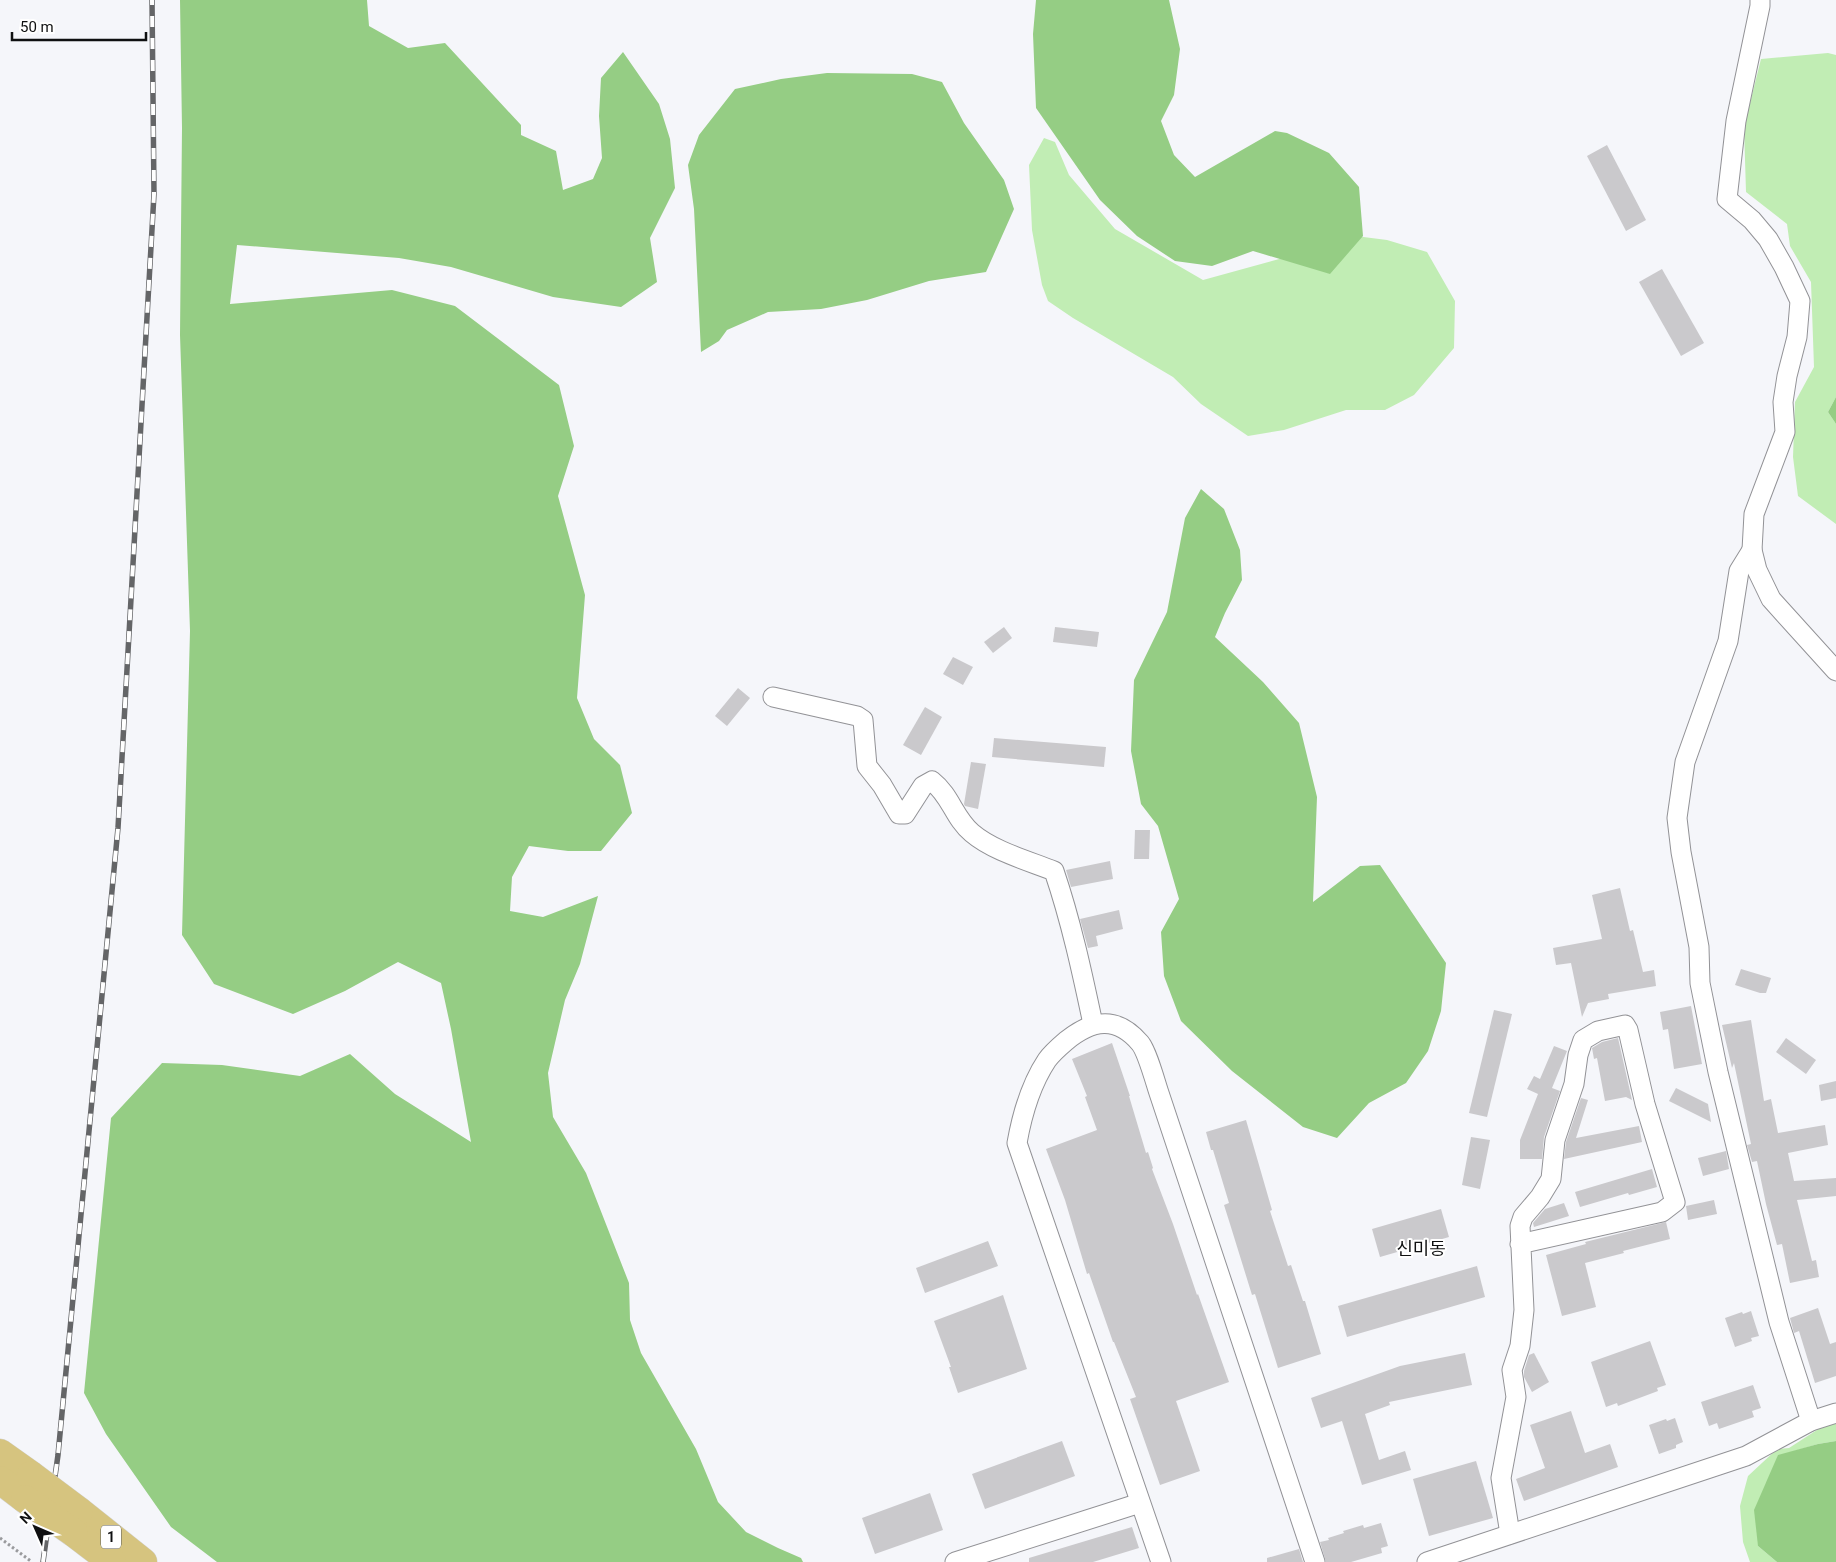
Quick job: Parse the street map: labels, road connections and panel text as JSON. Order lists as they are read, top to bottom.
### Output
{
  "streets": {
    "highway": ["1"]
  },
  "districts": ["신미동"],
  "scale_bar": "50 m",
  "north": "top left"
}
